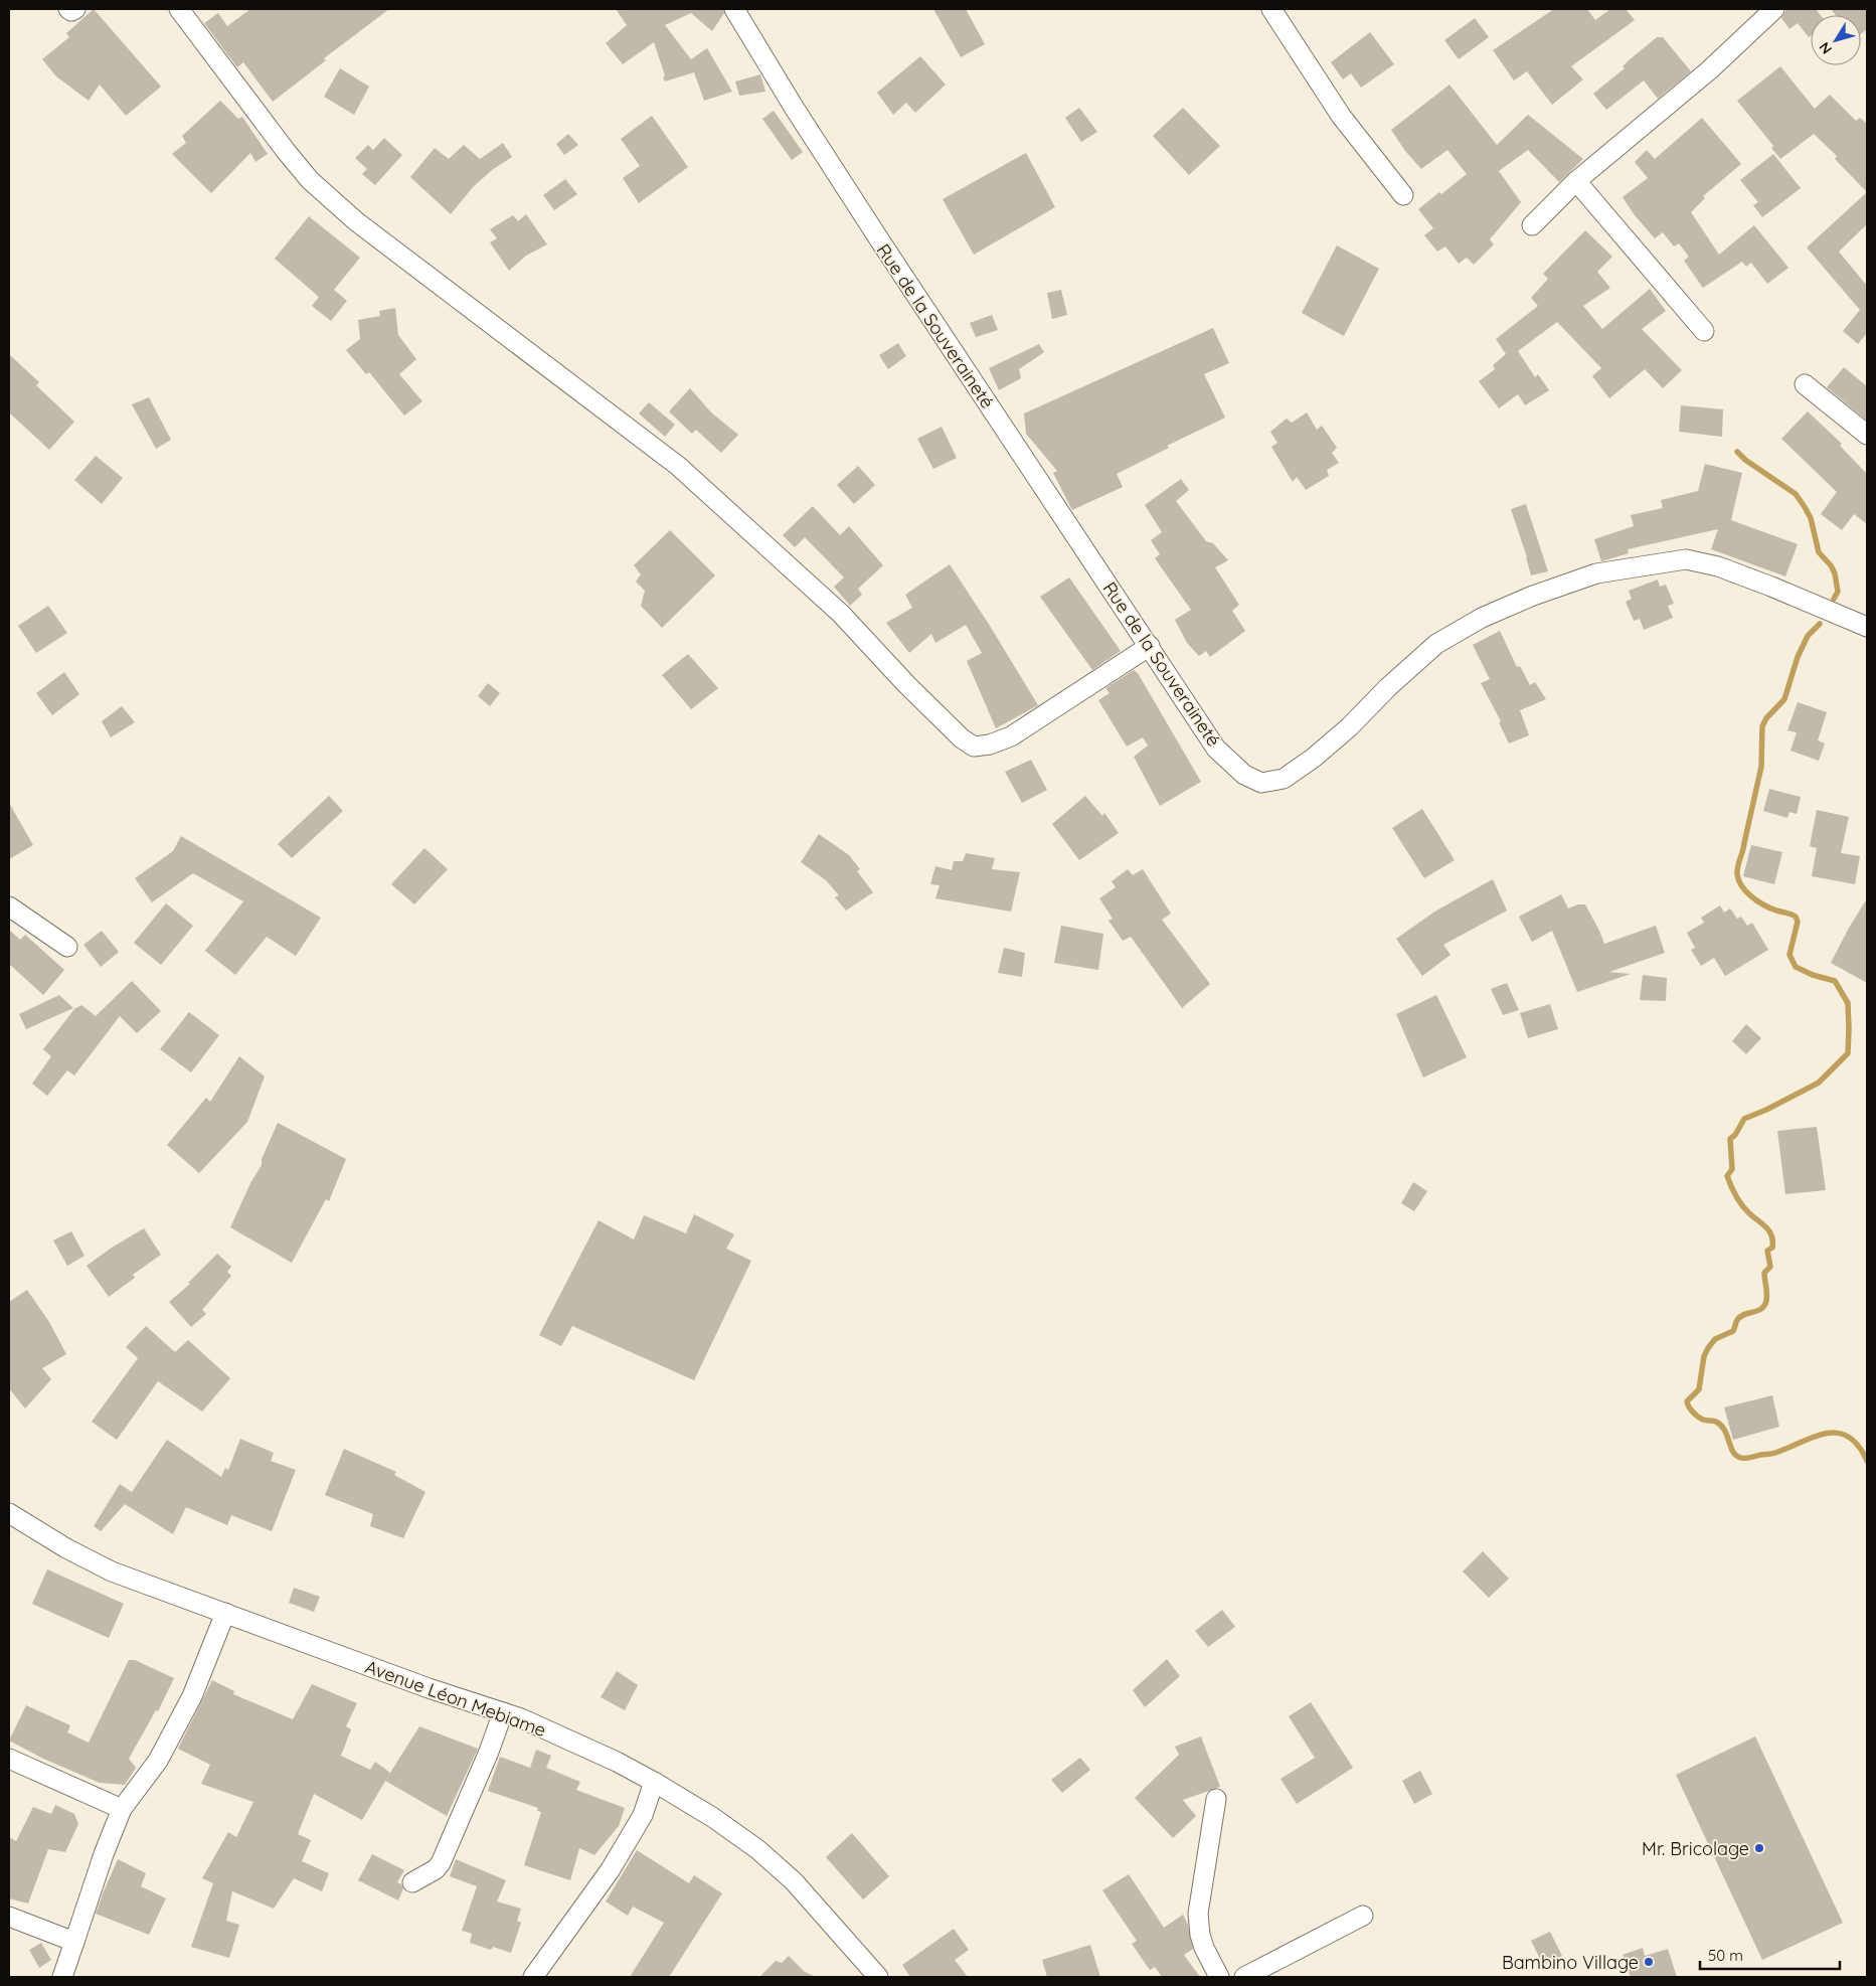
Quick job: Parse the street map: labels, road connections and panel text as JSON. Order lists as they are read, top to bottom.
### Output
{
  "streets": {
    "street": ["Rue de la Souveraineté", "Avenue Léon Mebiame"]
  },
  "places": ["Mr. Bricolage", "Bambino Village"],
  "scale_bar": "50 m",
  "north": "bottom left"
}
